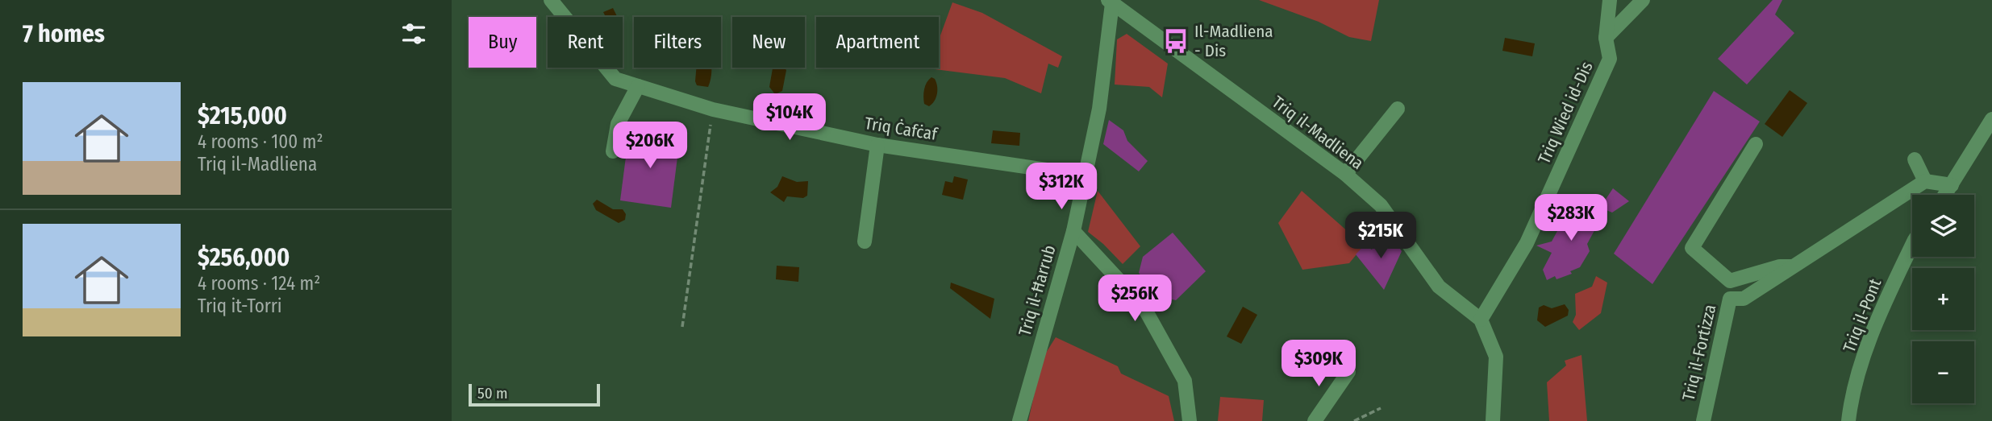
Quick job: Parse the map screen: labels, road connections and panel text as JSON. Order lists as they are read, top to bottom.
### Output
{
  "streets": {
    "street": [
      "Triq Wied id-Dis",
      "Triq Ċafċaf",
      "Triq il-Madliena",
      "Triq il-Ħarrub",
      "Triq il-Pont",
      "Triq il-Fortizza"
    ]
  },
  "crossings": [
    ["Triq Wied id-Dis", "Triq il-Madliena"],
    ["Triq Ċafċaf", "Triq il-Ħarrub"],
    ["Triq il-Madliena", "Triq il-Ħarrub"]
  ],
  "places": {
    "bus stop": ["Il-Madliena - Dis"]
  },
  "scale_bar": "50 m",
  "page": {
    "heading": "7 homes",
    "chip": [
      "Buy",
      "Rent",
      "Filters",
      "New",
      "Apartment"
    ],
    "list": [
      {
        "name": "$215,000",
        "note": "4 rooms · 100 m² · Triq il-Madliena"
      },
      {
        "name": "$256,000",
        "note": "4 rooms · 124 m² · Triq it-Torri"
      }
    ],
    "price": [
      "$104K",
      "$206K",
      "$312K",
      "$283K",
      "$215K",
      "$256K",
      "$309K"
    ],
    "map_buttons": ["+", "−"],
    "scale": "50 m"
  }
}
